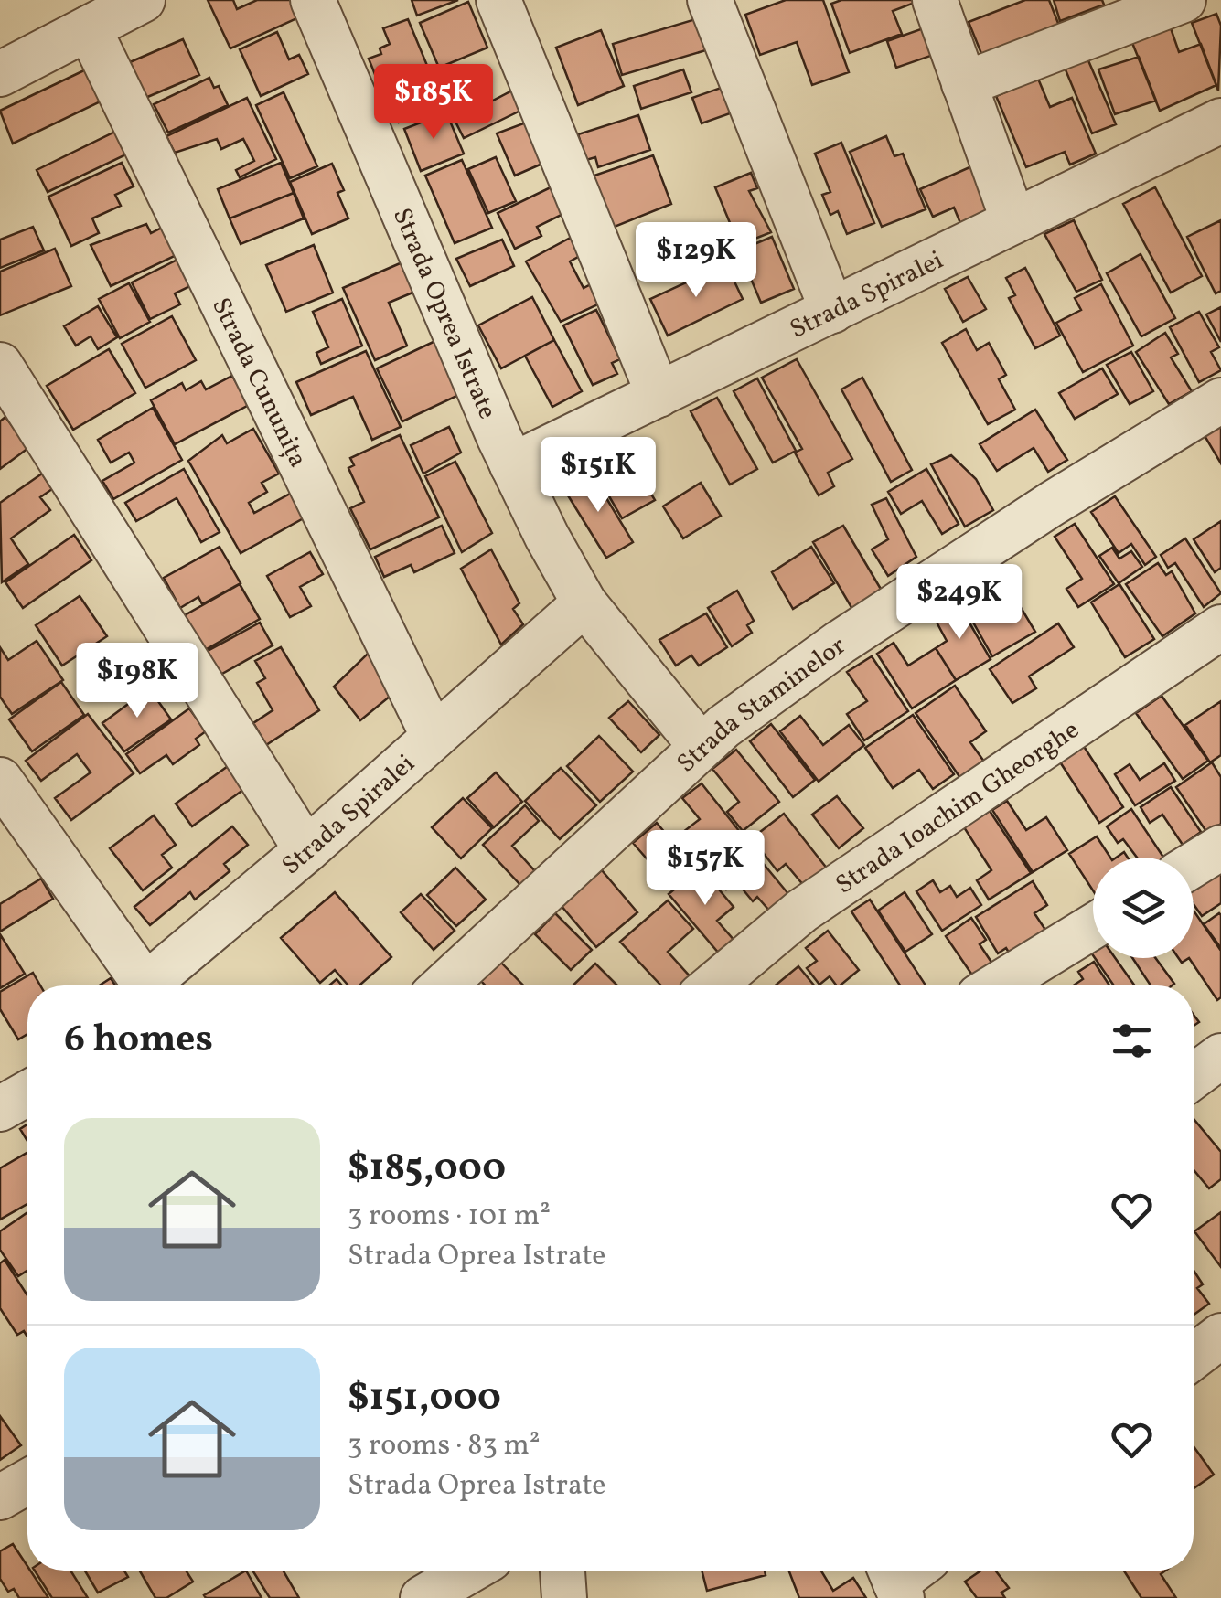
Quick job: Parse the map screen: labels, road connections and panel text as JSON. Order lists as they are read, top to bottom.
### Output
{
  "streets": {
    "street": [
      "Strada Spiralei",
      "Strada Oprea Istrate",
      "Strada Cununița",
      "Strada Staminelor",
      "Strada Ioachim Gheorghe"
    ]
  },
  "crossings": [
    ["Strada Spiralei", "Strada Oprea Istrate"],
    ["Strada Spiralei", "Strada Cununița"],
    ["Strada Oprea Istrate", "Strada Staminelor"]
  ],
  "page": {
    "price": [
      "$185K",
      "$129K",
      "$151K",
      "$249K",
      "$198K",
      "$157K"
    ],
    "heading": "6 homes",
    "list": [
      {
        "name": "$185,000",
        "note": "3 rooms · 101 m² · Strada Oprea Istrate"
      },
      {
        "name": "$151,000",
        "note": "3 rooms · 83 m² · Strada Oprea Istrate"
      }
    ]
  }
}
